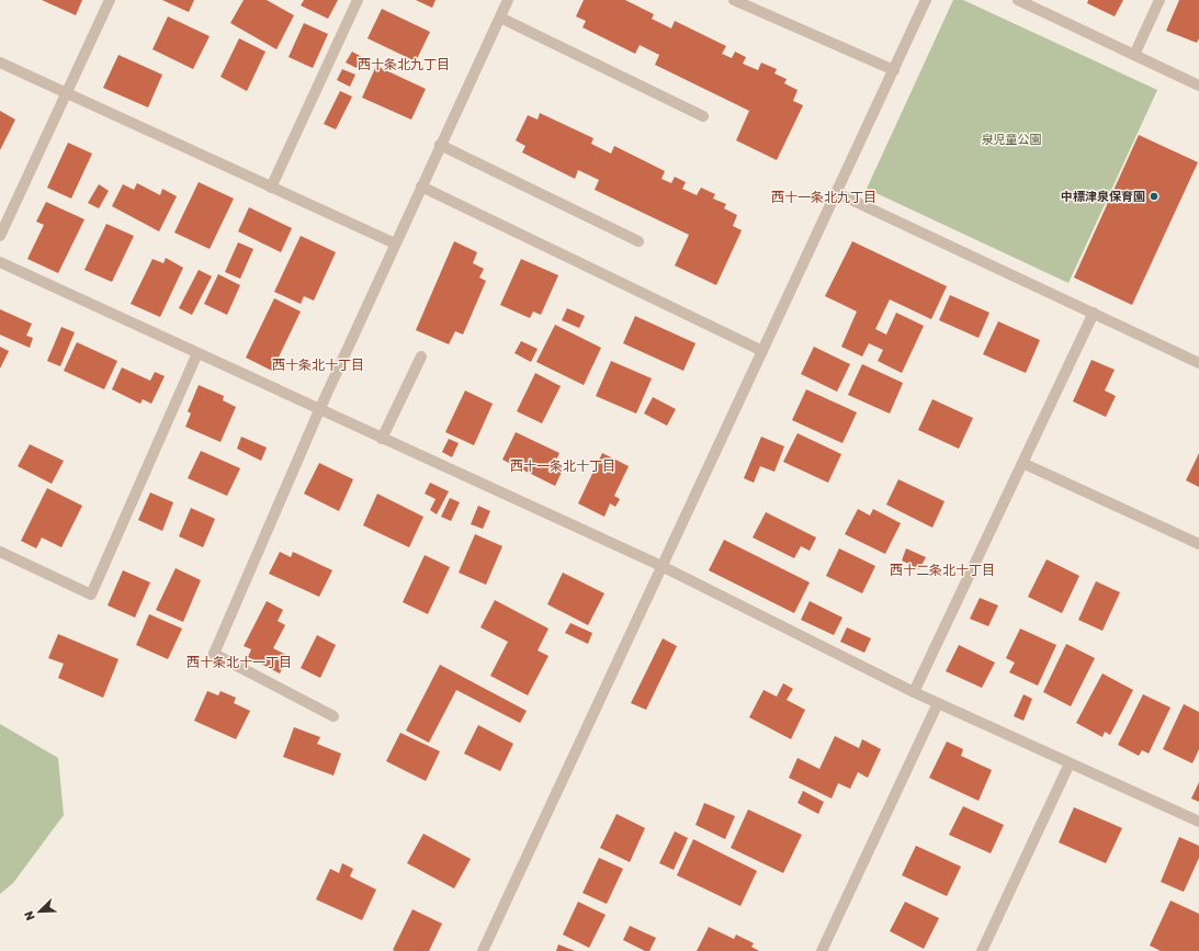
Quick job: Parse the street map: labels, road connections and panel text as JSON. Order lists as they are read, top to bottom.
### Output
{
  "districts": [
    "西十条北九丁目",
    "西十一条北九丁目",
    "西十条北十丁目",
    "西十一条北十丁目",
    "西十二条北十丁目",
    "西十条北十一丁目"
  ],
  "parks": ["泉児童公園"],
  "places": ["中標津泉保育園"],
  "north": "bottom left"
}
